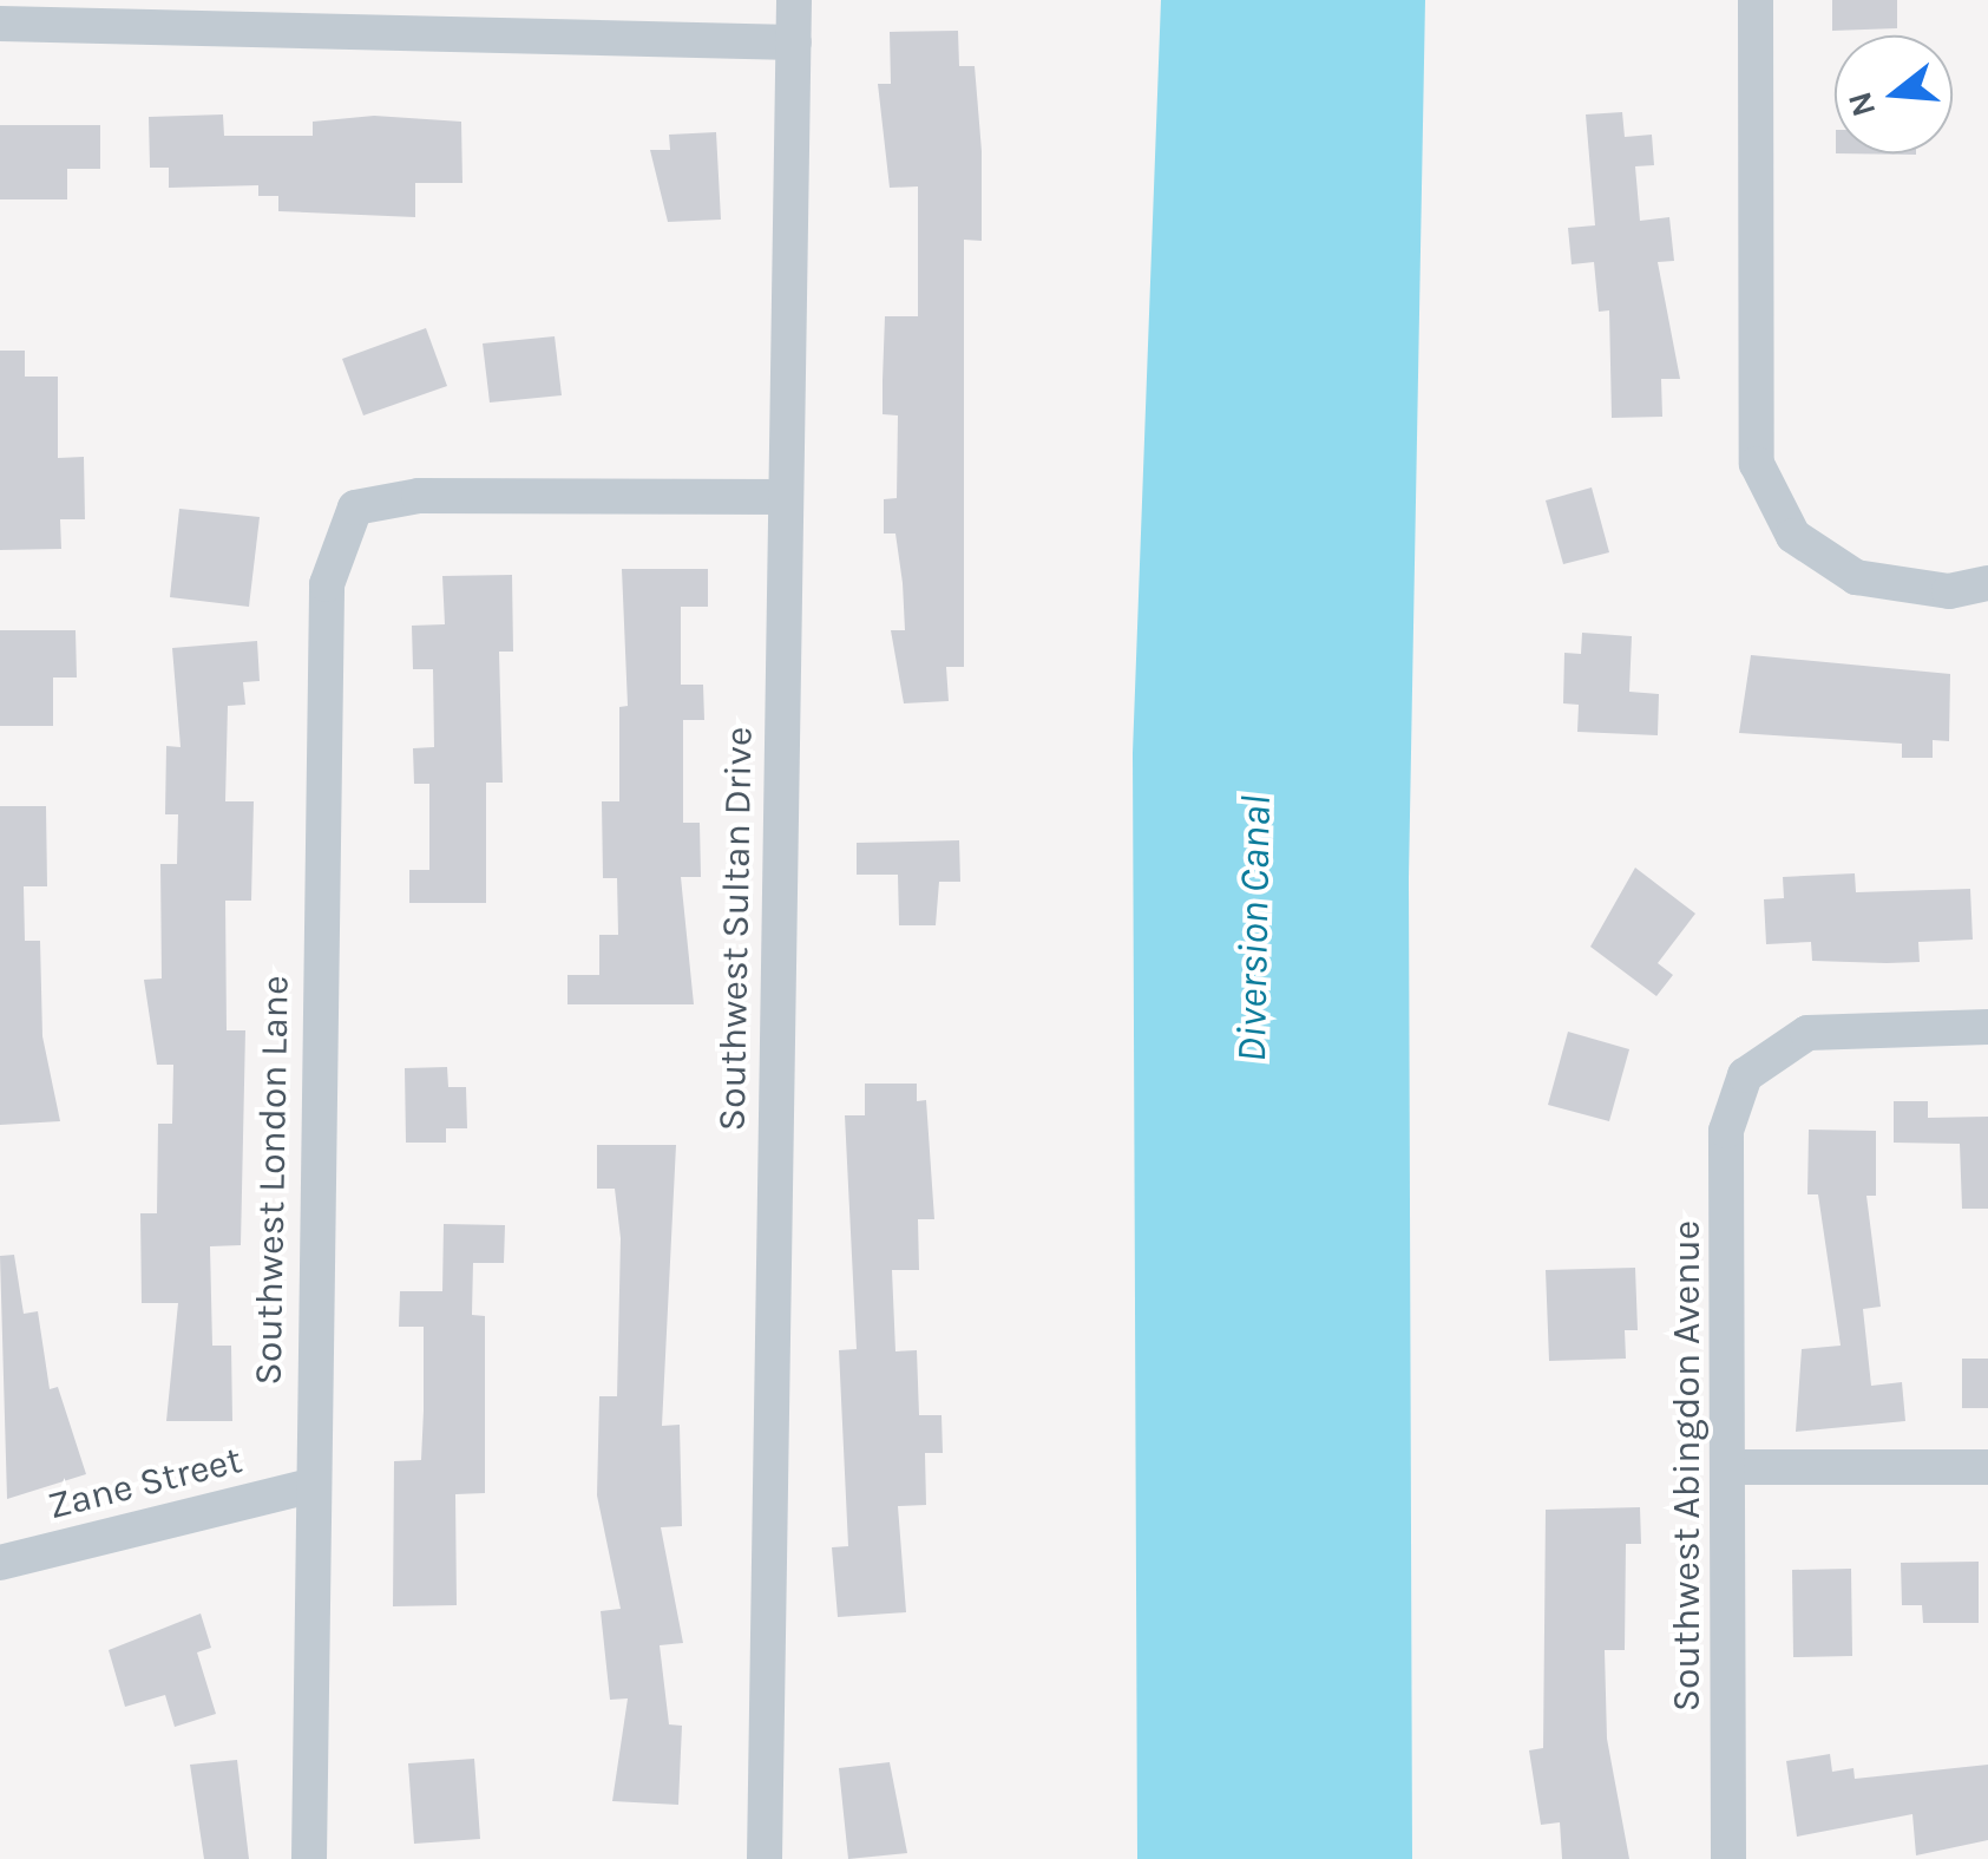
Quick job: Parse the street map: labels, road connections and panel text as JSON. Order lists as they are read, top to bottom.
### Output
{
  "streets": {
    "street": [
      "Southwest Sultan Drive",
      "Southwest London Lane",
      "Southwest Abingdon Avenue",
      "Zane Street"
    ]
  },
  "crossings": [
    ["Southwest Sultan Drive", "Southwest London Lane"],
    ["Southwest London Lane", "Zane Street"]
  ],
  "water": ["Diversion Canal"],
  "north": "left"
}
